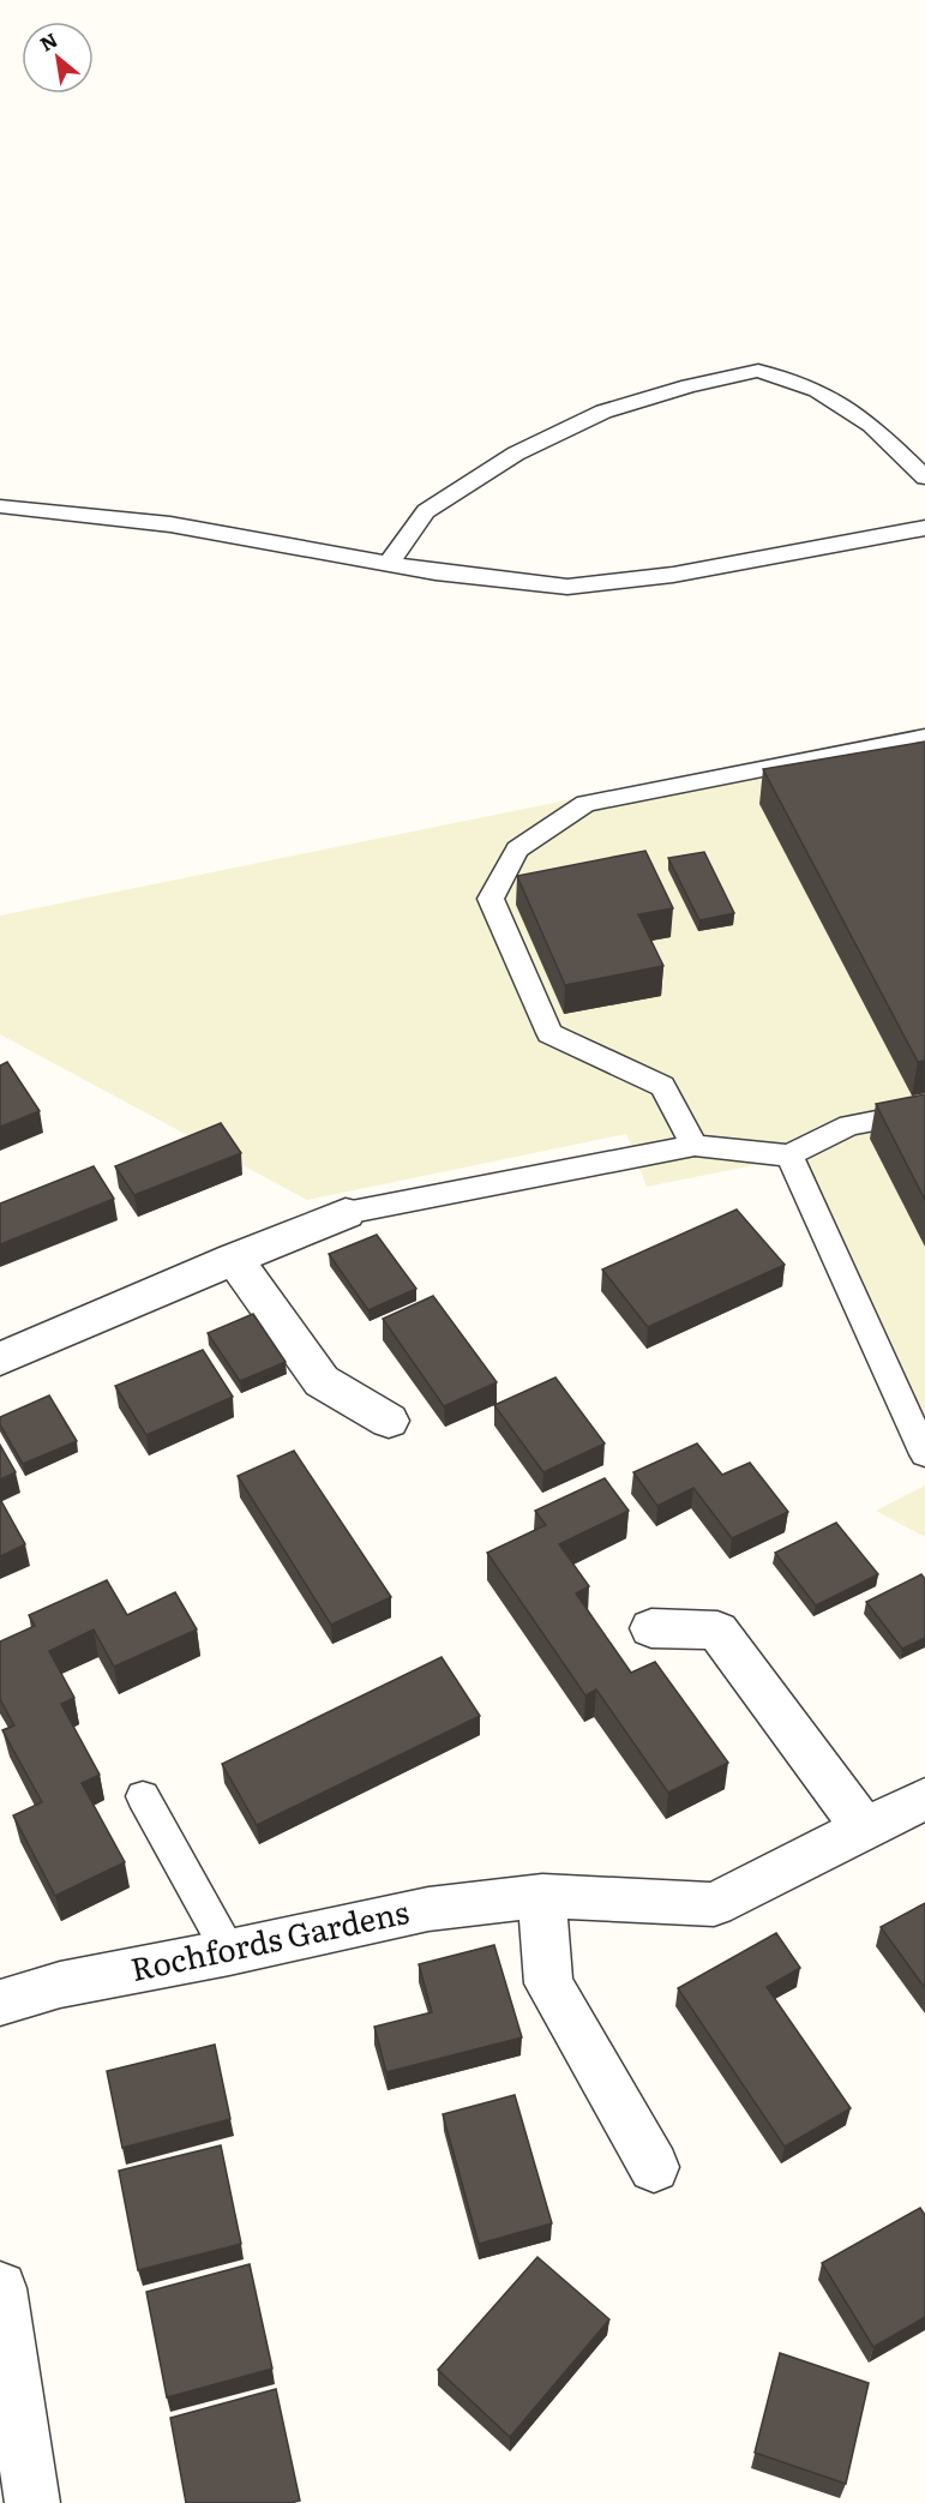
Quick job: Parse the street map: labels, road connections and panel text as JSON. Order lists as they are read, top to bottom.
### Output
{
  "streets": {
    "street": ["Rochfords Gardens"]
  },
  "north": "top left"
}
